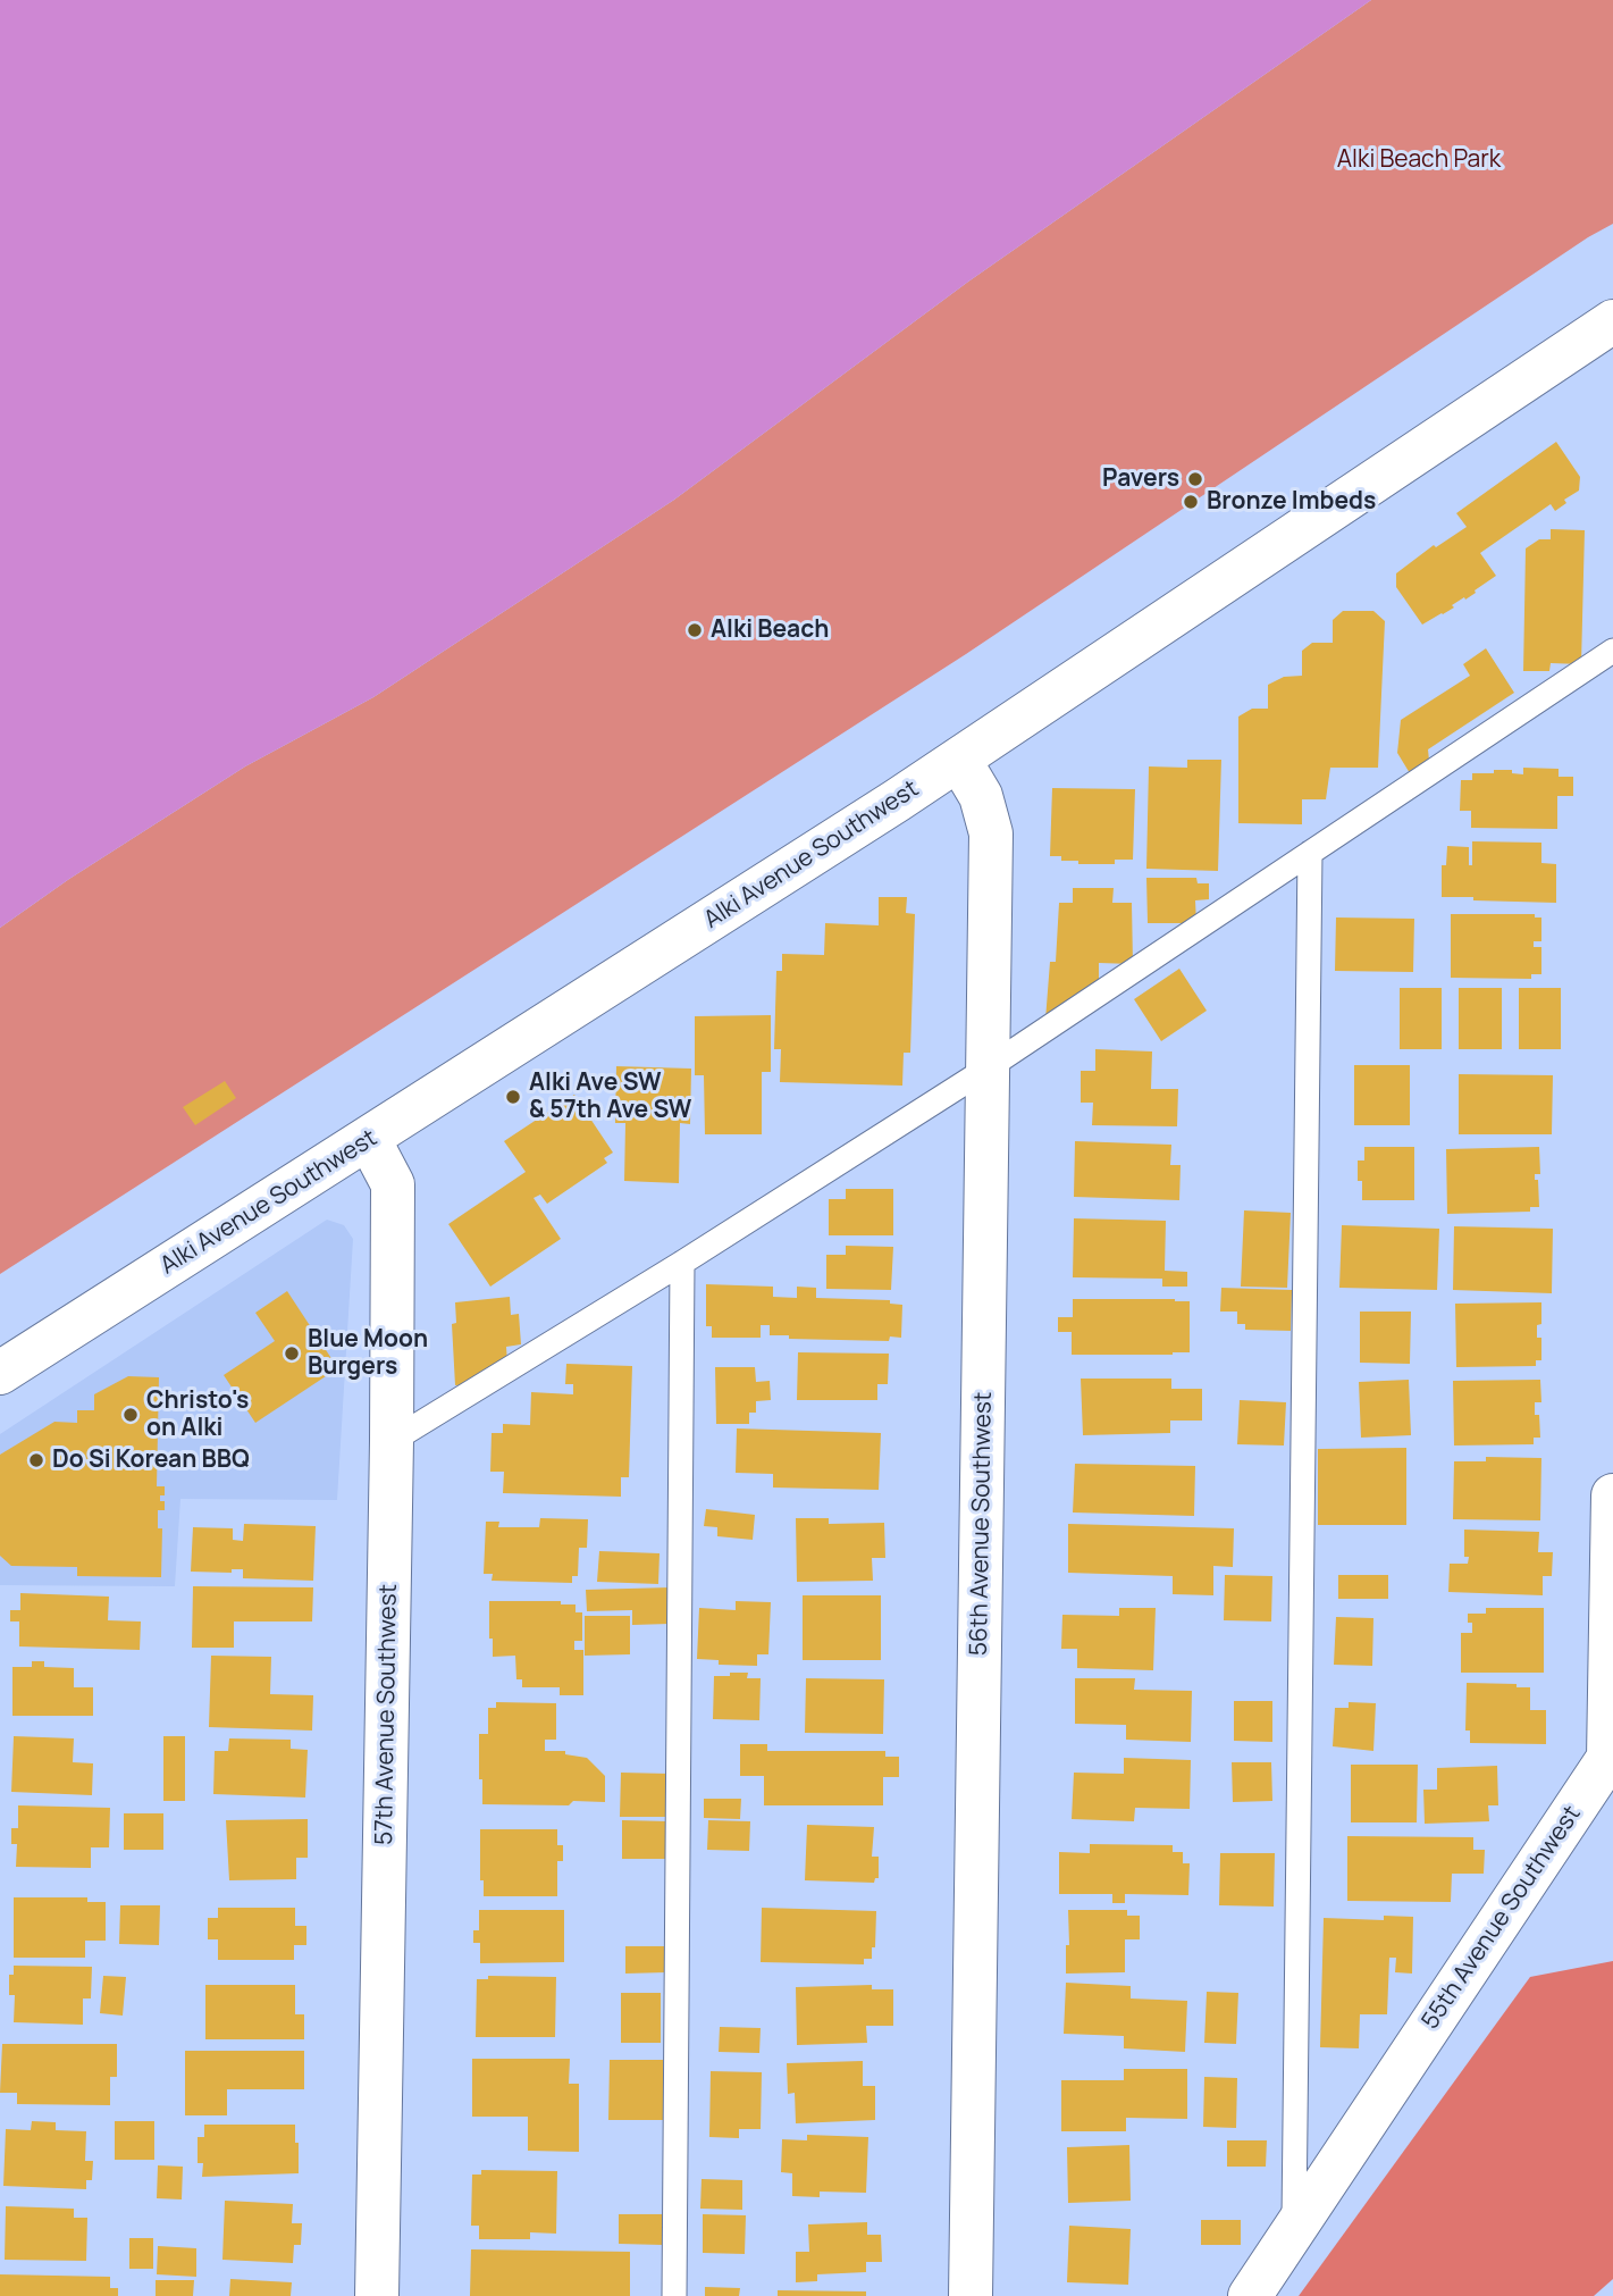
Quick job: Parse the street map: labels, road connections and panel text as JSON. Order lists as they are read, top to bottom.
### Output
{
  "streets": {
    "street": [
      "Alki Avenue Southwest",
      "56th Avenue Southwest",
      "57th Avenue Southwest",
      "55th Avenue Southwest"
    ]
  },
  "crossings": [
    ["Alki Avenue Southwest", "56th Avenue Southwest"],
    ["Alki Avenue Southwest", "57th Avenue Southwest"]
  ],
  "parks": ["Alki Beach Park"],
  "places": [
    "Pavers",
    "Bronze Imbeds",
    "Alki Beach",
    "Alki Ave SW & 57th Ave SW",
    "Blue Moon Burgers",
    "Christo's on Alki",
    "Do Si Korean BBQ"
  ]
}
